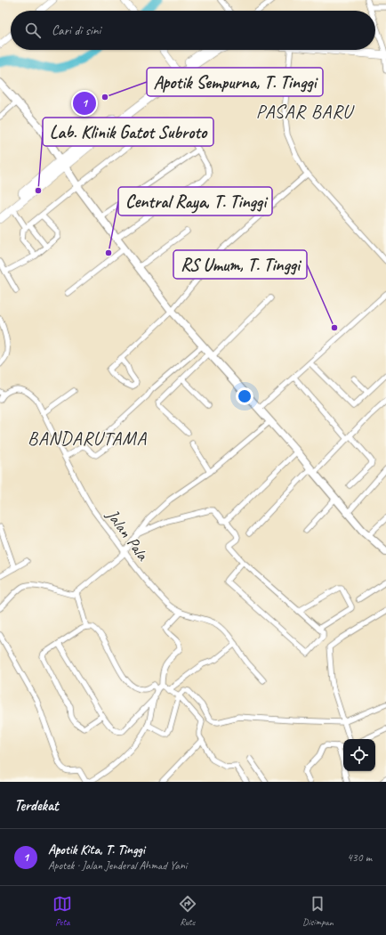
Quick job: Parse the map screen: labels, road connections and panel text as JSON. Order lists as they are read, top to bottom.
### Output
{
  "streets": {
    "street": ["Jalan Pala"]
  },
  "districts": ["PASAR BARU", "BANDARUTAMA"],
  "places": [
    "Apotik Sempurna, T. Tinggi",
    "Lab. Klinik Gatot Subroto",
    "Central Raya, T. Tinggi",
    "RS Umum, T. Tinggi"
  ],
  "page": {
    "search": "Cari di sini",
    "pins": "1",
    "heading": "Terdekat",
    "list": [
      {
        "mark": "1",
        "name": "Apotik Kita, T. Tinggi",
        "note": "Apotek · Jalan Jenderal Ahmad Yani",
        "value": "430 m"
      }
    ],
    "nav": ["Peta", "Rute", "Disimpan"]
  }
}
